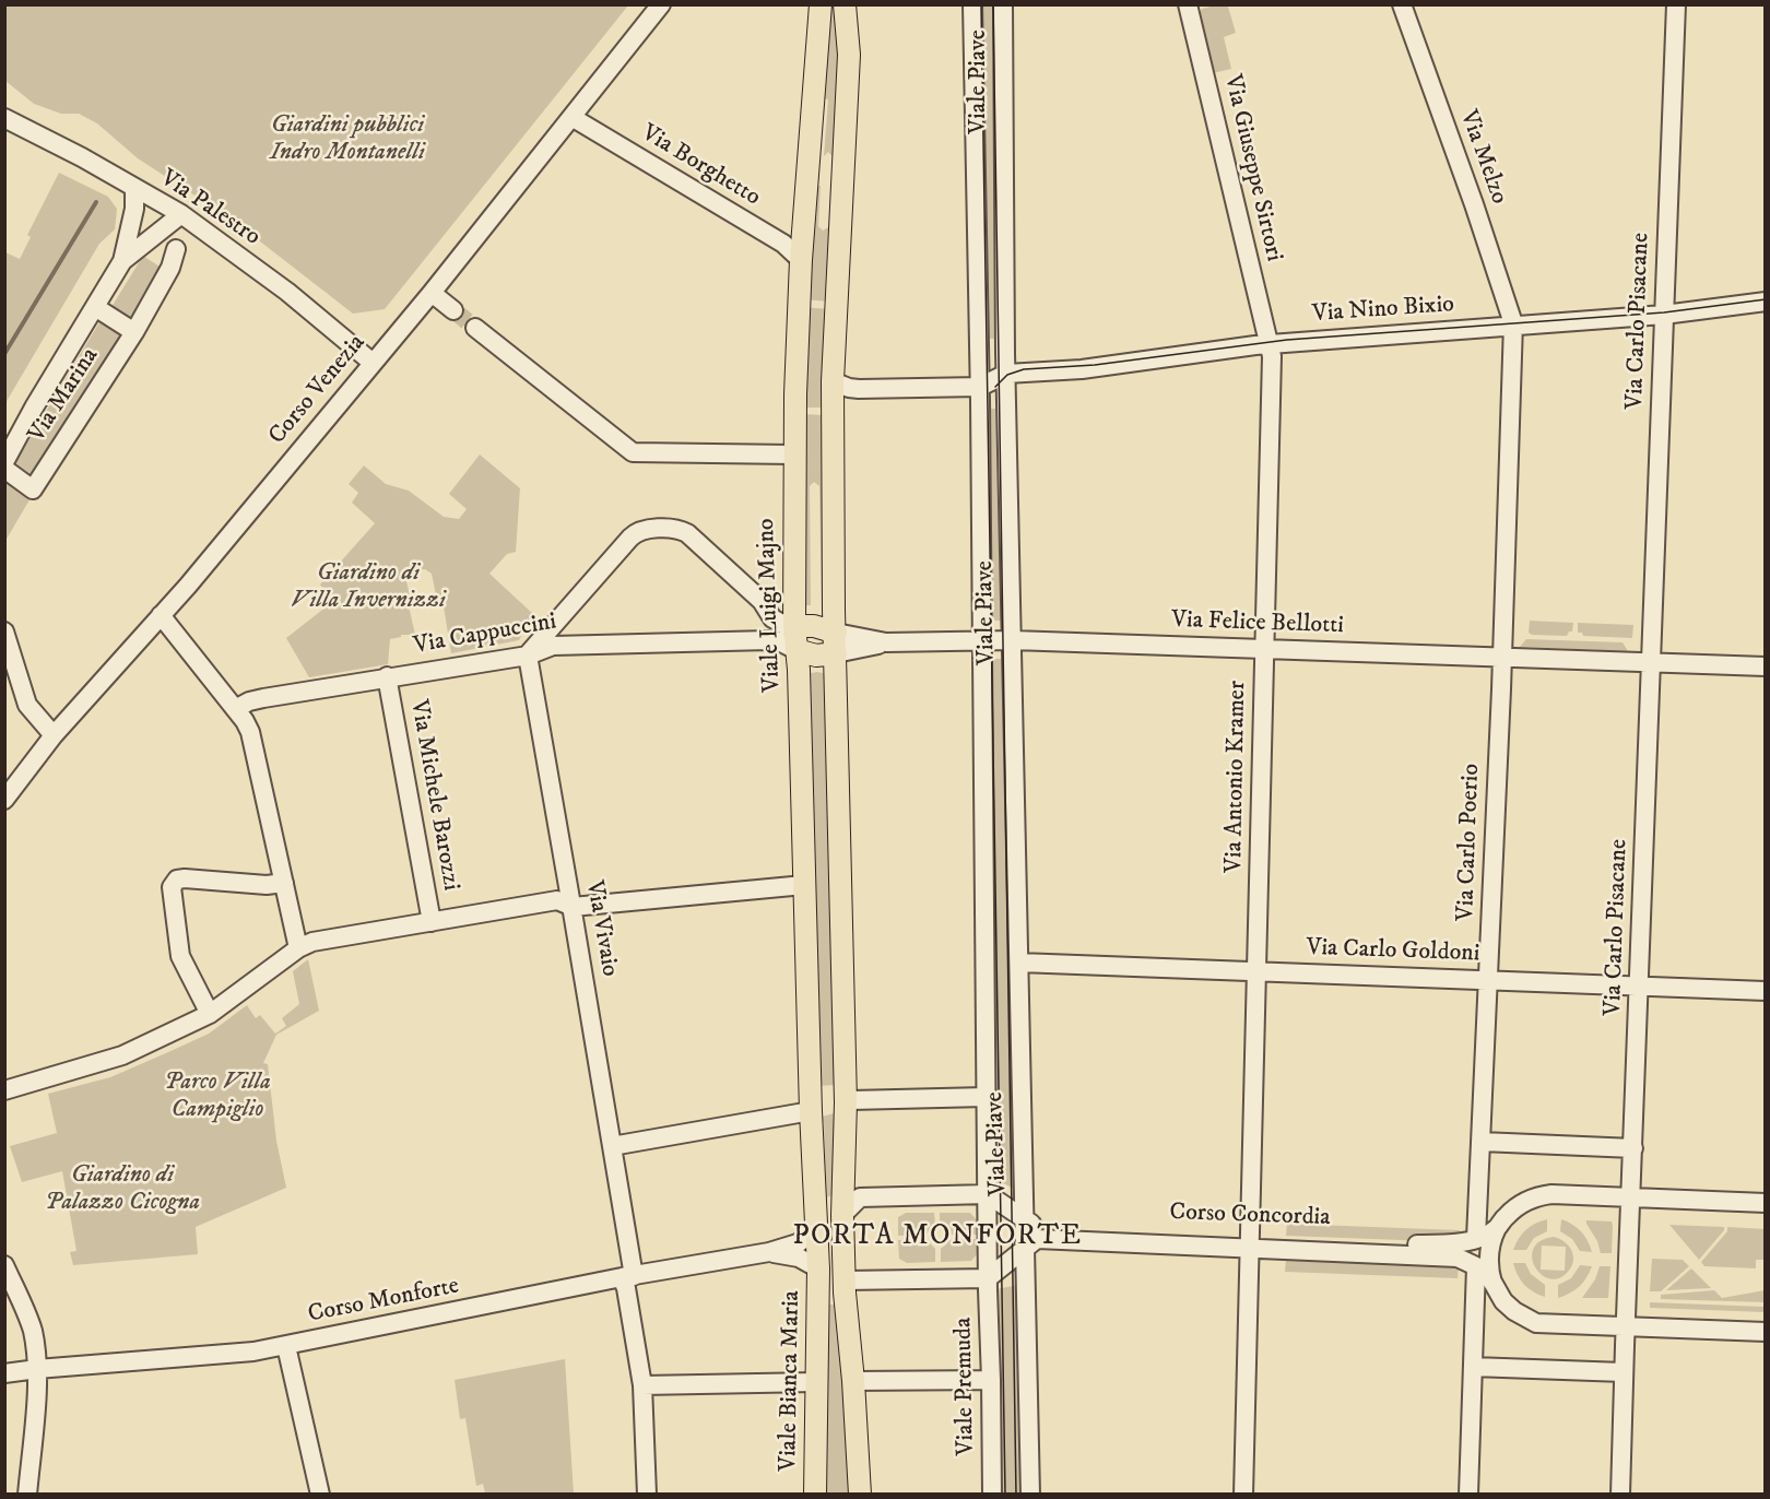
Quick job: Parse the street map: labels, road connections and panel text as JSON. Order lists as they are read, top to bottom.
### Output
{
  "streets": {
    "main road": ["Viale Luigi Majno", "Viale Bianca Maria"],
    "street": [
      "Viale Piave",
      "Via Melzo",
      "Via Borghetto",
      "Via Giuseppe Sirtori",
      "Via Palestro",
      "Via Nino Bixio",
      "Via Carlo Pisacane",
      "Corso Venezia",
      "Via Marina",
      "Via Felice Bellotti",
      "Via Cappuccini",
      "Via Antonio Kramer",
      "Via Michele Barozzi",
      "Via Carlo Poerio",
      "Via Vivaio",
      "Via Carlo Goldoni",
      "Corso Concordia",
      "Corso Monforte",
      "Viale Premuda"
    ]
  },
  "crossings": [
    ["Viale Piave", "Via Nino Bixio"],
    ["Viale Piave", "Via Felice Bellotti"],
    ["Viale Piave", "Via Carlo Goldoni"],
    ["Viale Piave", "Corso Concordia"],
    ["Viale Piave", "Viale Premuda"],
    ["Via Melzo", "Via Nino Bixio"],
    ["Via Melzo", "Via Carlo Poerio"],
    ["Via Borghetto", "Corso Venezia"],
    ["Via Borghetto", "Viale Luigi Majno"],
    ["Via Giuseppe Sirtori", "Via Nino Bixio"],
    ["Via Giuseppe Sirtori", "Via Antonio Kramer"],
    ["Via Palestro", "Corso Venezia"],
    ["Via Palestro", "Via Marina"],
    ["Via Nino Bixio", "Via Carlo Pisacane"],
    ["Via Nino Bixio", "Via Antonio Kramer"],
    ["Via Nino Bixio", "Via Carlo Poerio"],
    ["Via Carlo Pisacane", "Via Felice Bellotti"],
    ["Via Carlo Pisacane", "Via Carlo Goldoni"],
    ["Via Carlo Pisacane", "Corso Concordia"],
    ["Viale Luigi Majno", "Via Cappuccini"],
    ["Viale Luigi Majno", "Corso Monforte"],
    ["Viale Luigi Majno", "Viale Bianca Maria"],
    ["Via Felice Bellotti", "Via Antonio Kramer"],
    ["Via Felice Bellotti", "Via Carlo Poerio"],
    ["Via Cappuccini", "Via Michele Barozzi"],
    ["Via Cappuccini", "Via Vivaio"],
    ["Via Antonio Kramer", "Via Carlo Goldoni"],
    ["Via Antonio Kramer", "Corso Concordia"],
    ["Via Carlo Poerio", "Via Carlo Goldoni"],
    ["Via Carlo Poerio", "Corso Concordia"],
    ["Via Vivaio", "Corso Monforte"],
    ["Corso Monforte", "Viale Bianca Maria"]
  ],
  "districts": ["PORTA MONFORTE"],
  "parks": [
    "Giardini pubblici Indro Montanelli",
    "Giardino di Villa Invernizzi",
    "Parco Villa Campiglio",
    "Giardino di Palazzo Cicogna"
  ]
}
